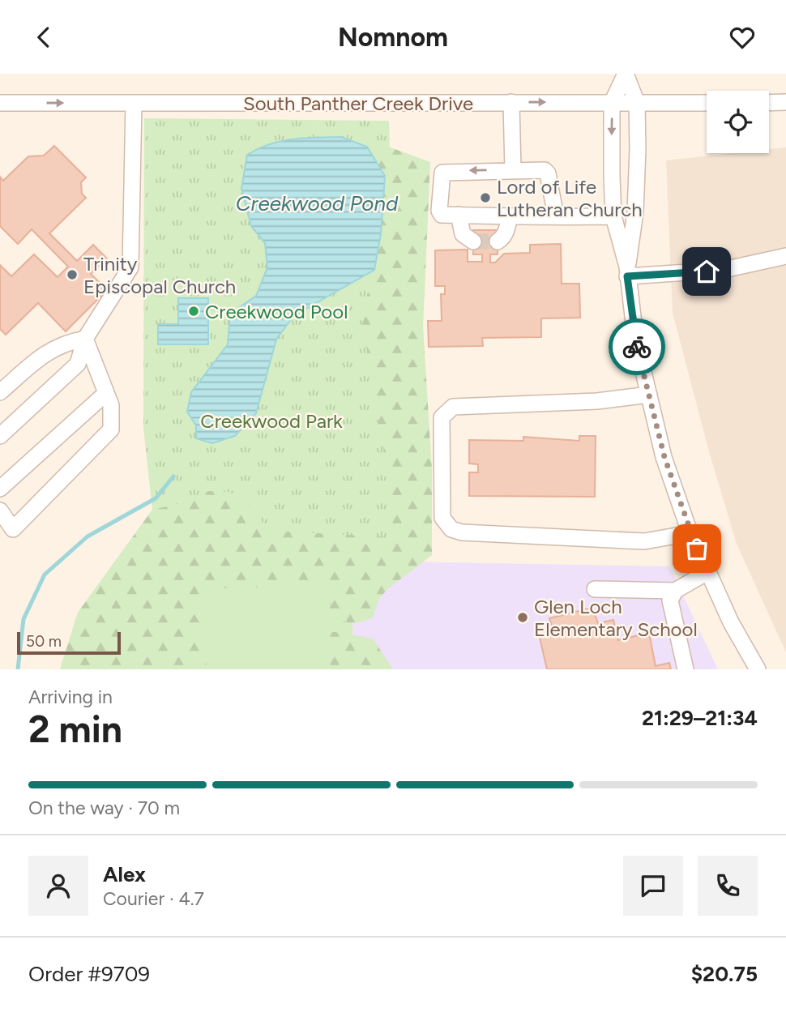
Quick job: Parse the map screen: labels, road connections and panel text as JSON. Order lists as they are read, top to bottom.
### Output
{
  "streets": {
    "street": ["South Panther Creek Drive"]
  },
  "water": ["Creekwood Pond"],
  "parks": ["Creekwood Park"],
  "places": [
    "Lord of Life Lutheran Church",
    "Trinity Episcopal Church",
    "Creekwood Pool",
    "Glen Loch Elementary School"
  ],
  "scale_bar": "50 m",
  "page": {
    "header": "Nomnom",
    "scale": "50 m",
    "heading": ["2 min", "Arriving in", "21:29–21:34"],
    "panel": [
      "Alex",
      "Courier · 4.7",
      "Order #9709",
      "$20.75"
    ],
    "bar": "On the way · 70 m"
  }
}
